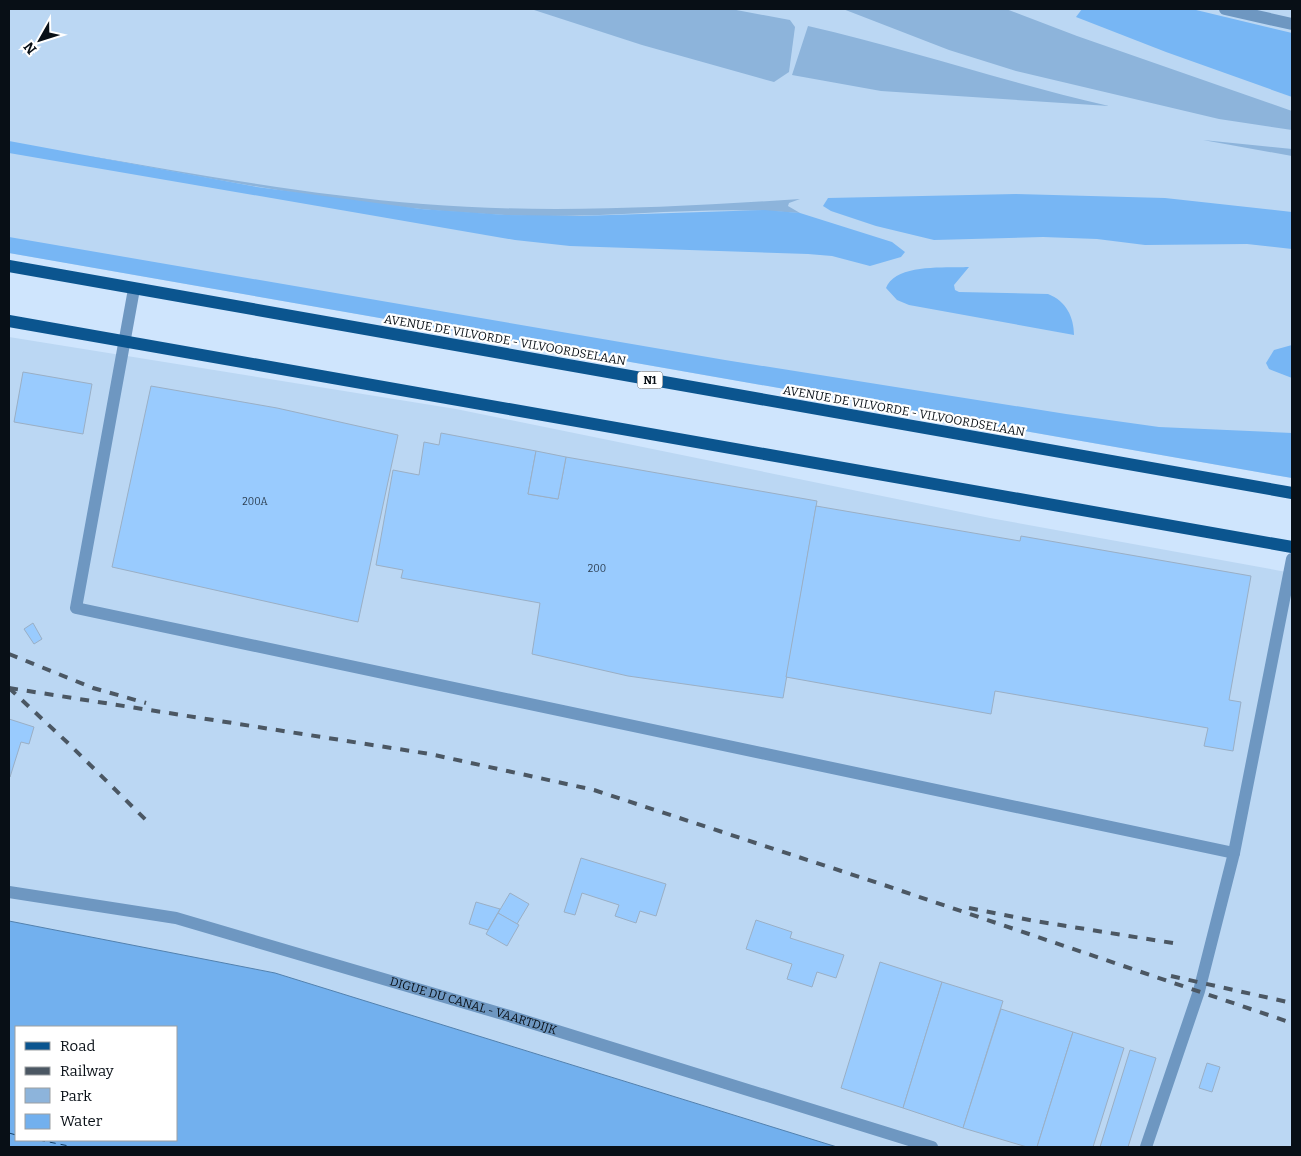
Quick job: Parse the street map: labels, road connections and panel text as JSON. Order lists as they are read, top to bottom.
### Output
{
  "streets": {
    "main road": ["AVENUE DE VILVORDE - VILVOORDSELAAN", "N1"],
    "lane": ["DIGUE DU CANAL - VAARTDIJK"]
  },
  "house_numbers": ["200A", "200"],
  "legend": [
    "Road",
    "Railway",
    "Park",
    "Water"
  ],
  "north": "bottom left"
}
